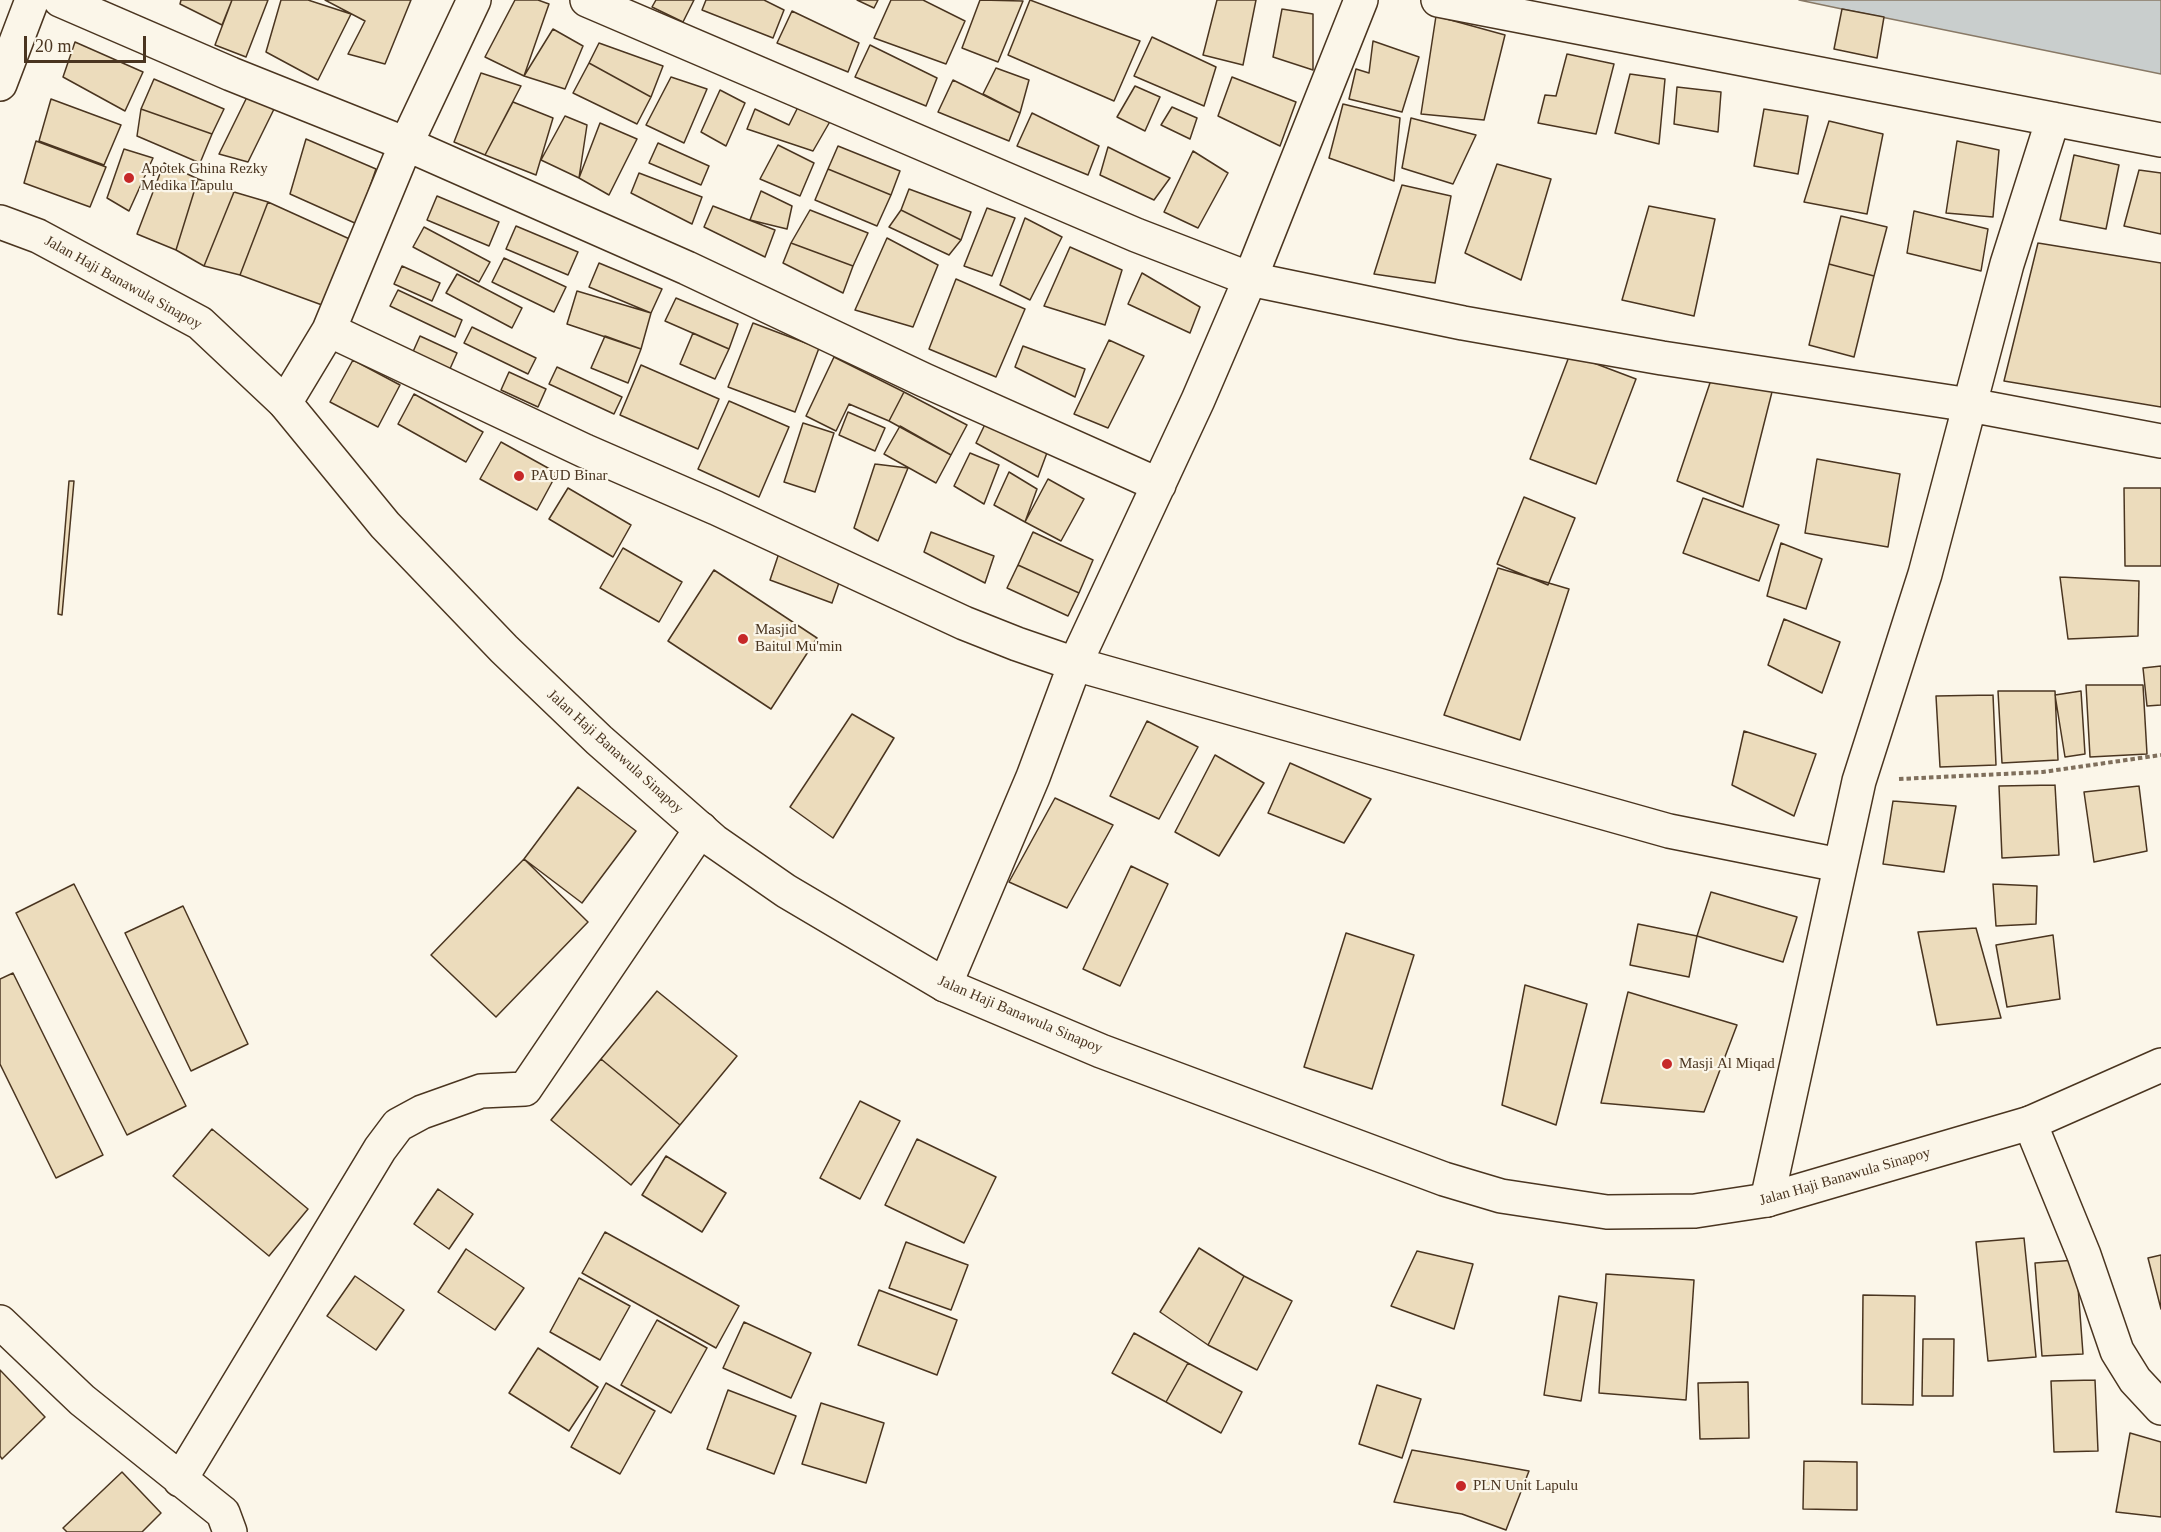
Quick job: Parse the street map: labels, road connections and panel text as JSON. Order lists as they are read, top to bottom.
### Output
{
  "streets": {
    "main road": ["Jalan Haji Banawula Sinapoy"]
  },
  "places": [
    "Apotek Ghina Rezky Medika Lapulu",
    "PAUD Binar",
    "Masjid Baitul Mu'min",
    "Masji Al Miqad",
    "PLN Unit Lapulu"
  ],
  "scale_bar": "20 m"
}
